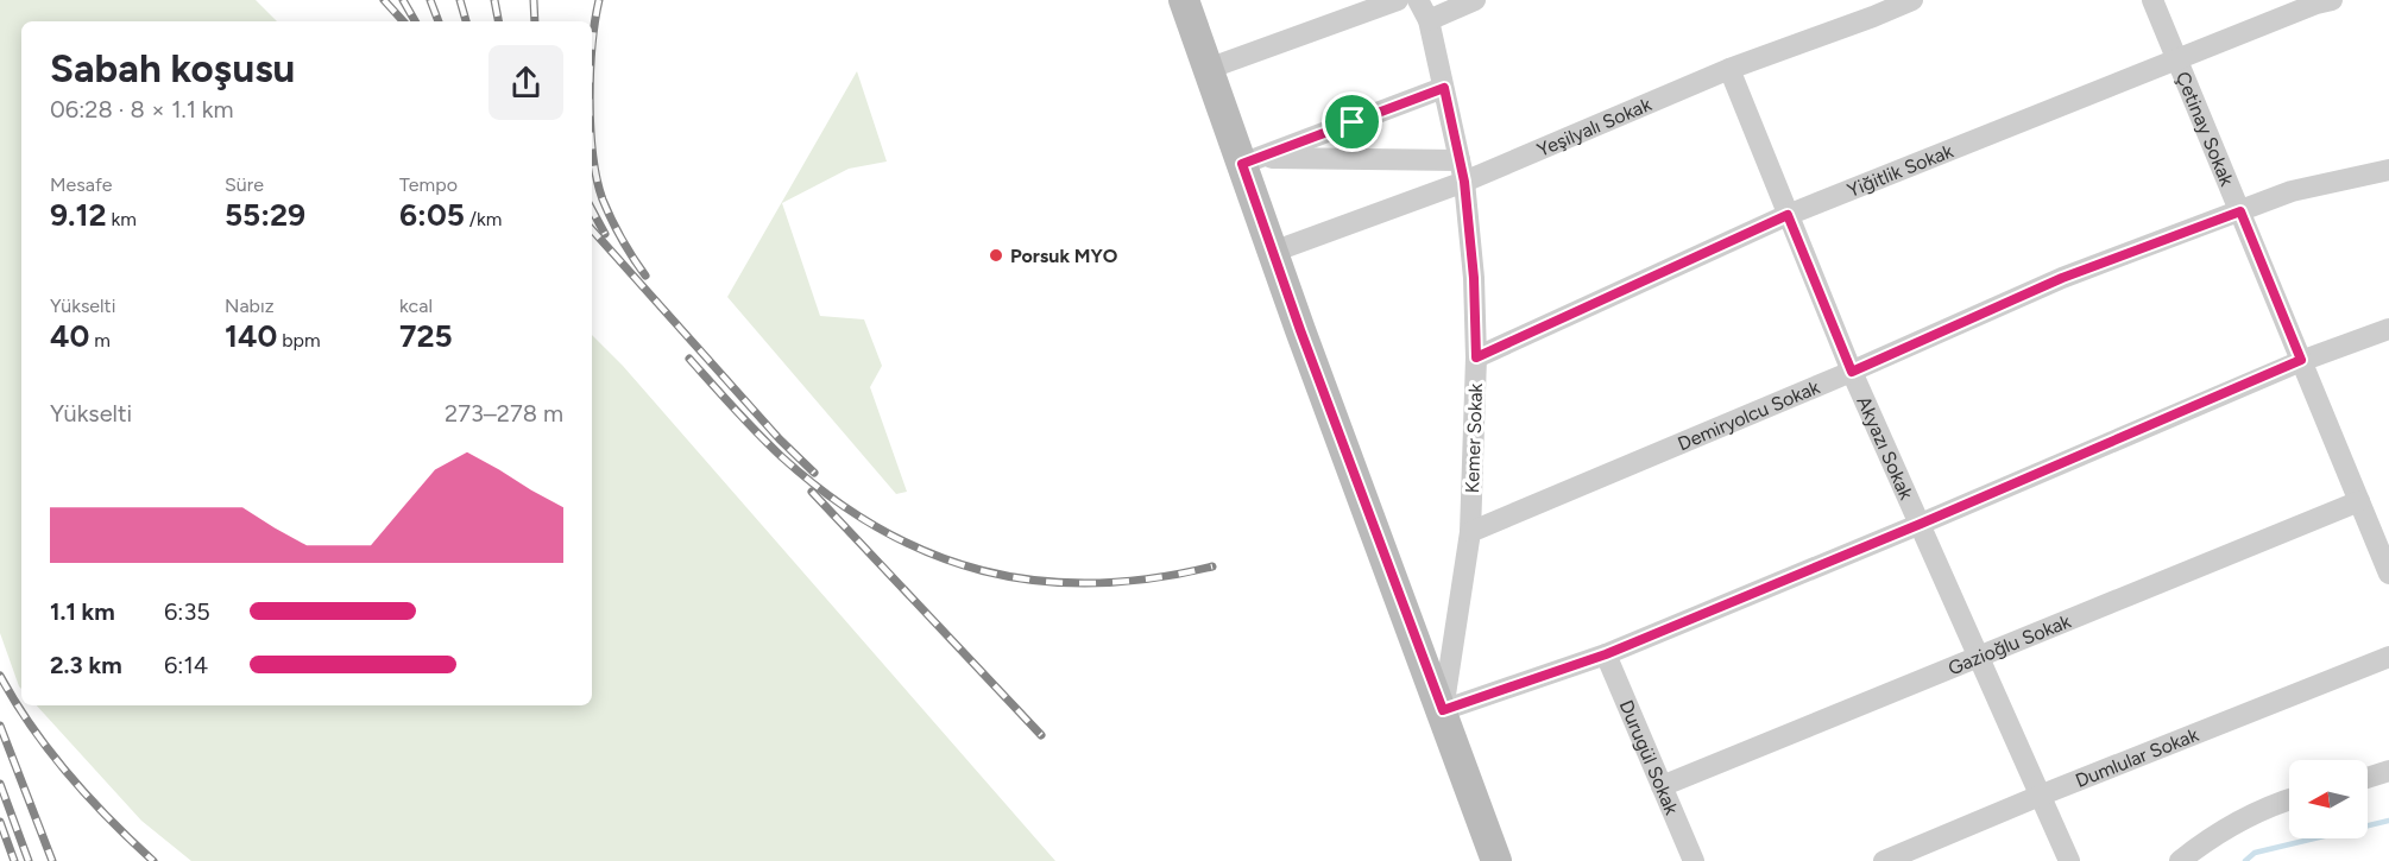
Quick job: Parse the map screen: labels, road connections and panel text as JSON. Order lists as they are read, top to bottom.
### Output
{
  "streets": {
    "street": [
      "Yeşilyalı Sokak",
      "Çetinay Sokak",
      "Yiğitlik Sokak",
      "Demiryolcu Sokak",
      "Kemer Sokak",
      "Akyazı Sokak",
      "Gazioğlu Sokak",
      "Durugül Sokak",
      "Dumlular Sokak"
    ]
  },
  "crossings": [
    ["Yeşilyalı Sokak", "Kemer Sokak"],
    ["Yeşilyalı Sokak", "Akyazı Sokak"],
    ["Çetinay Sokak", "Yiğitlik Sokak"],
    ["Çetinay Sokak", "Demiryolcu Sokak"],
    ["Çetinay Sokak", "Gazioğlu Sokak"],
    ["Yiğitlik Sokak", "Kemer Sokak"],
    ["Yiğitlik Sokak", "Akyazı Sokak"],
    ["Demiryolcu Sokak", "Kemer Sokak"],
    ["Demiryolcu Sokak", "Akyazı Sokak"],
    ["Akyazı Sokak", "Gazioğlu Sokak"],
    ["Akyazı Sokak", "Dumlular Sokak"],
    ["Gazioğlu Sokak", "Durugül Sokak"]
  ],
  "places": ["Porsuk MYO"],
  "north": "left",
  "page": {
    "heading": ["Sabah koşusu", "06:28 · 8 × 1.1 km"],
    "stats": [
      ["Mesafe", "9.12 km"],
      ["Süre", "55:29"],
      ["Tempo", "6:05 /km"],
      ["Yükselti", "40 m"],
      ["Nabız", "140 bpm"],
      ["kcal", "725"]
    ],
    "chart": ["Yükselti", "273–278 m"],
    "list": [
      {
        "name": "1.1 km",
        "note": "6:35"
      },
      {
        "name": "2.3 km",
        "note": "6:14"
      }
    ]
  }
}
